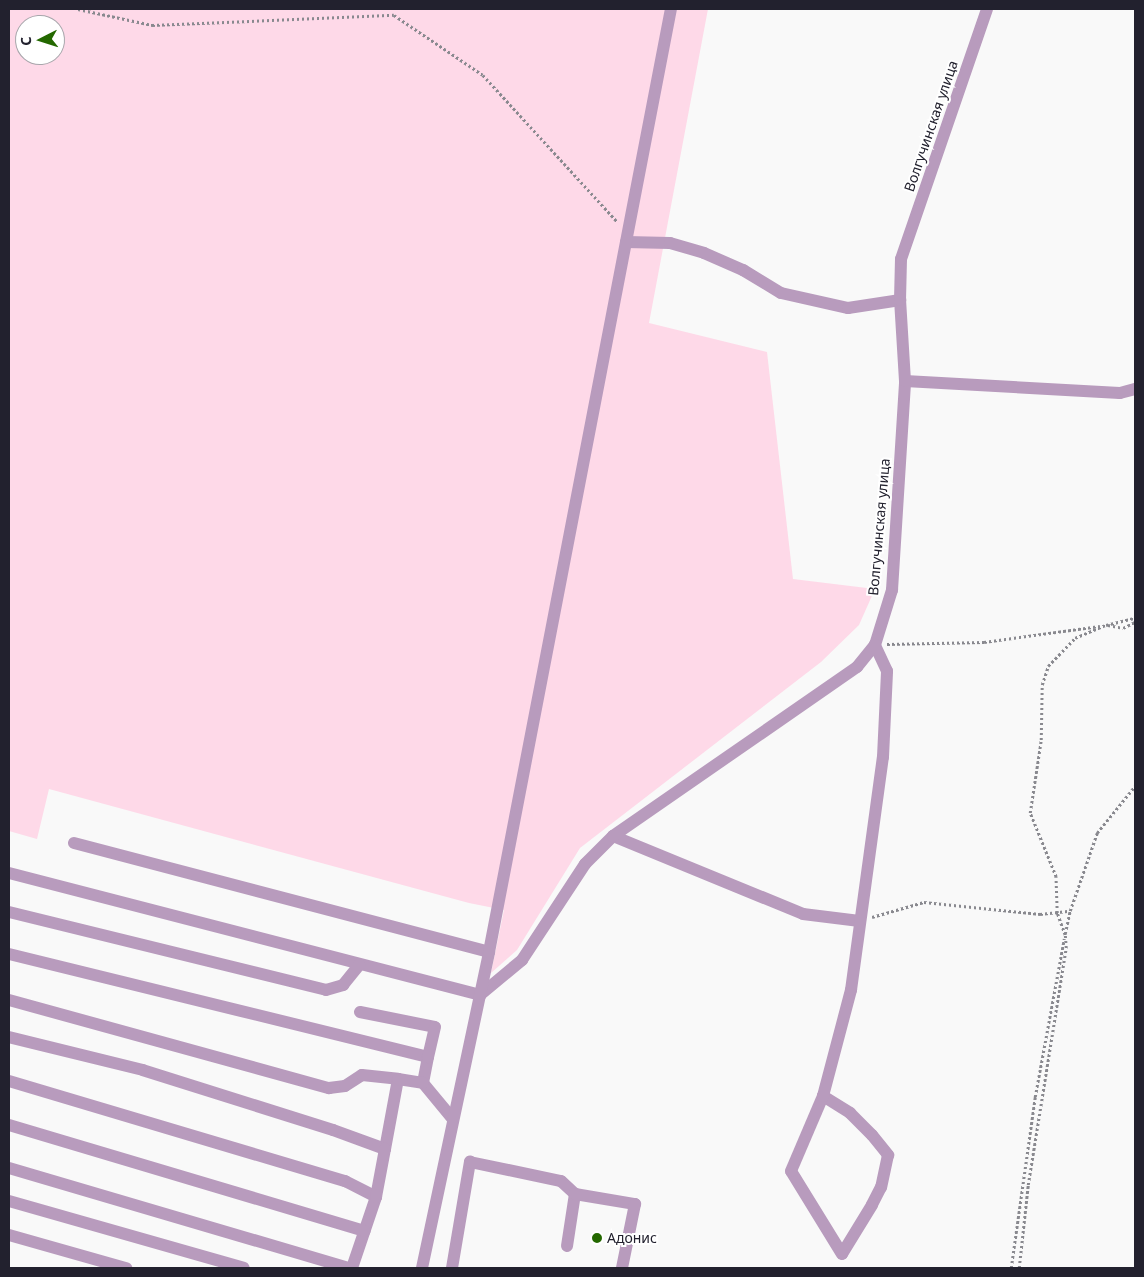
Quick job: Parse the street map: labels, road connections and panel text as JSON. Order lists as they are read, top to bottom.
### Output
{
  "streets": {
    "street": ["Волгучинская улица"]
  },
  "places": ["Адонис"],
  "north": "left"
}
